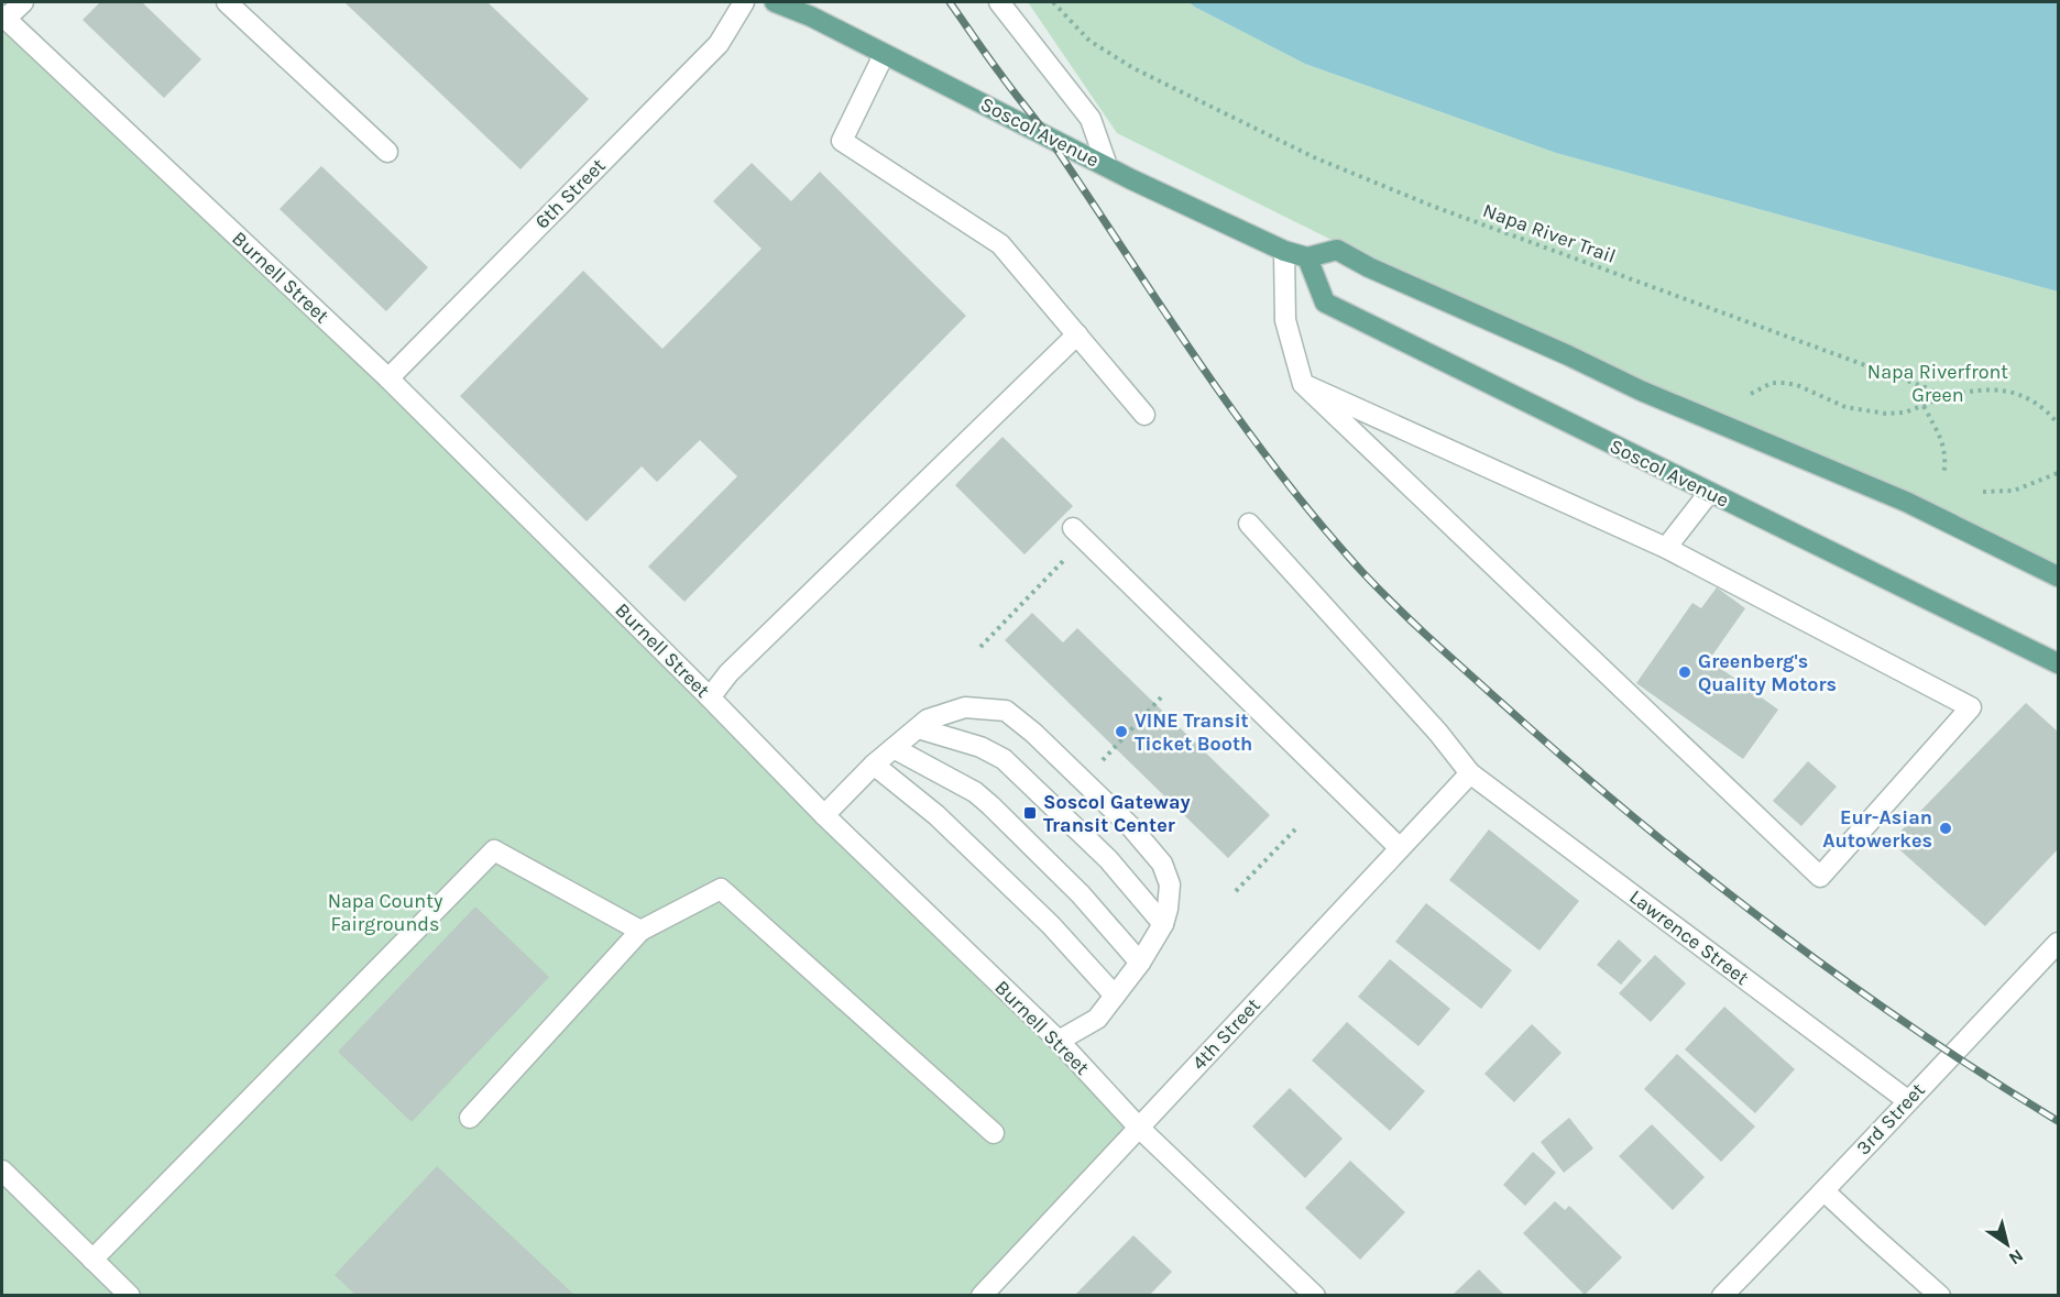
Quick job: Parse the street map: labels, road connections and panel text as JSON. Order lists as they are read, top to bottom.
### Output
{
  "streets": {
    "main road": ["Soscol Avenue"],
    "street": [
      "6th Street",
      "Burnell Street",
      "Lawrence Street",
      "4th Street",
      "3rd Street"
    ],
    "path": ["Napa River Trail"]
  },
  "crossings": [
    ["6th Street", "Burnell Street"],
    ["Burnell Street", "4th Street"],
    ["Lawrence Street", "4th Street"],
    ["Lawrence Street", "3rd Street"]
  ],
  "parks": ["Napa Riverfront Green", "Napa County Fairgrounds"],
  "places": {
    "other": ["Greenberg's Quality Motors", "VINE Transit Ticket Booth", "Eur-Asian Autowerkes"],
    "transit": ["Soscol Gateway Transit Center"]
  },
  "north": "bottom right"
}
